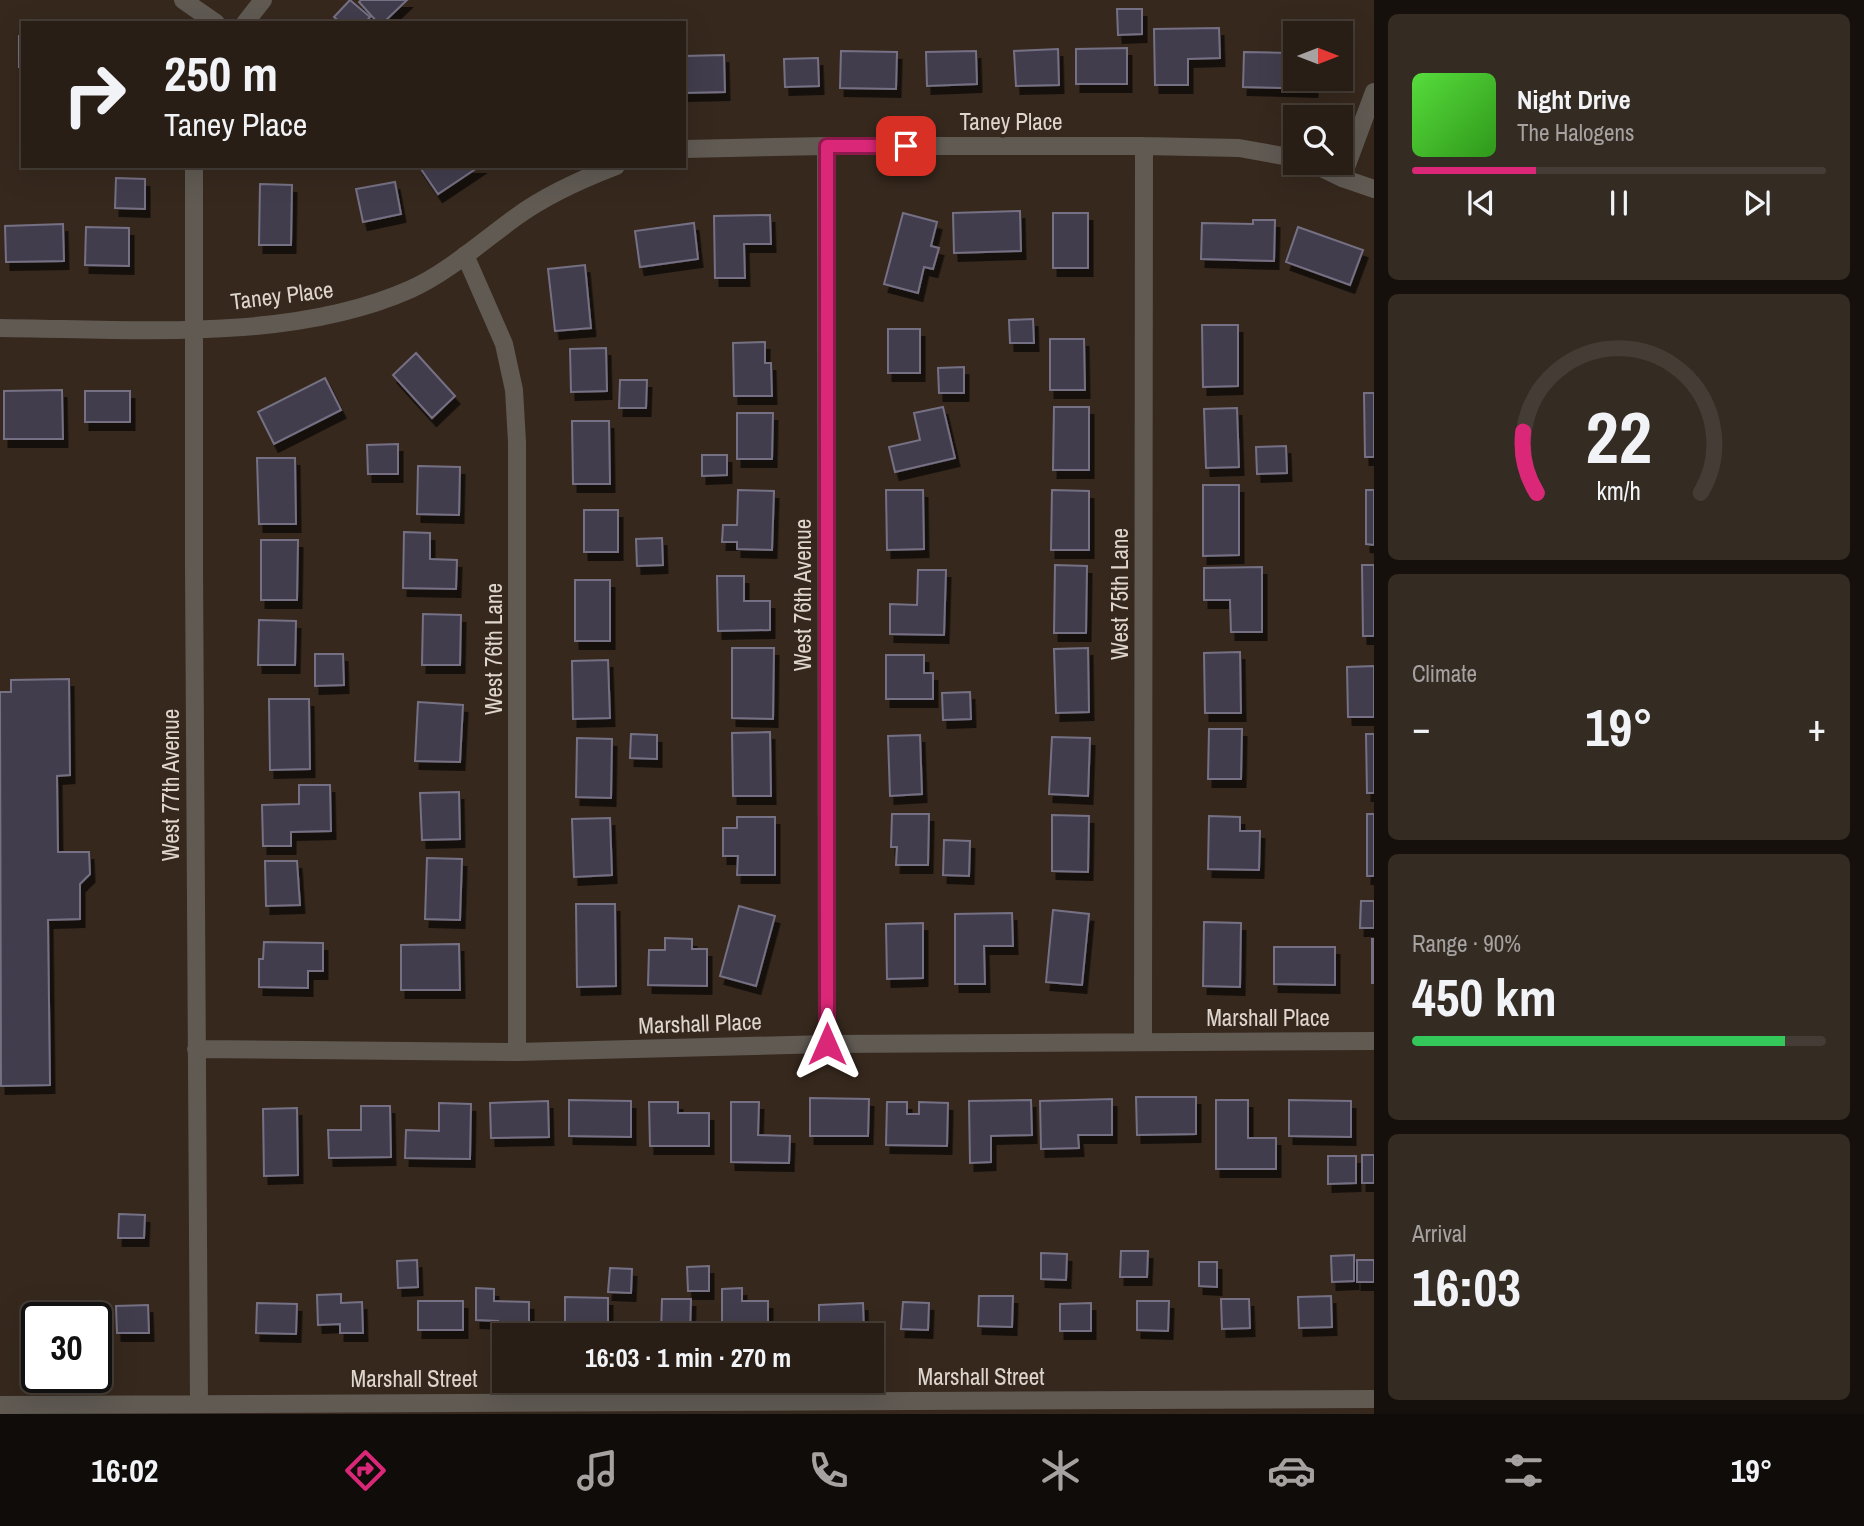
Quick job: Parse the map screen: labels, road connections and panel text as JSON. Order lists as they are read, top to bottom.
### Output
{
  "streets": {
    "street": [
      "Taney Place",
      "West 75th Lane",
      "West 76th Avenue",
      "West 76th Lane",
      "West 77th Avenue",
      "Marshall Place",
      "Marshall Street"
    ]
  },
  "crossings": [
    ["Taney Place", "West 75th Lane"],
    ["Taney Place", "West 76th Avenue"],
    ["Taney Place", "West 76th Lane"],
    ["Taney Place", "West 77th Avenue"],
    ["West 75th Lane", "Marshall Place"],
    ["West 76th Avenue", "Marshall Place"],
    ["West 76th Lane", "Marshall Place"],
    ["West 77th Avenue", "Marshall Place"],
    ["West 77th Avenue", "Marshall Street"]
  ],
  "north": "right",
  "page": {
    "turn": ["250 m", "Taney Place"],
    "song": ["Night Drive", "The Halogens"],
    "tile": [
      "Climate",
      ["Range · 90%", "450 km"],
      ["Arrival", "16:03"]
    ],
    "heat": ["−", "19°", "+"],
    "limit": "30",
    "trip": "16:03 · 1 min · 270 m",
    "tabs": ["16:02", "19°"],
    "gauge": ["22", "km/h"]
  }
}
